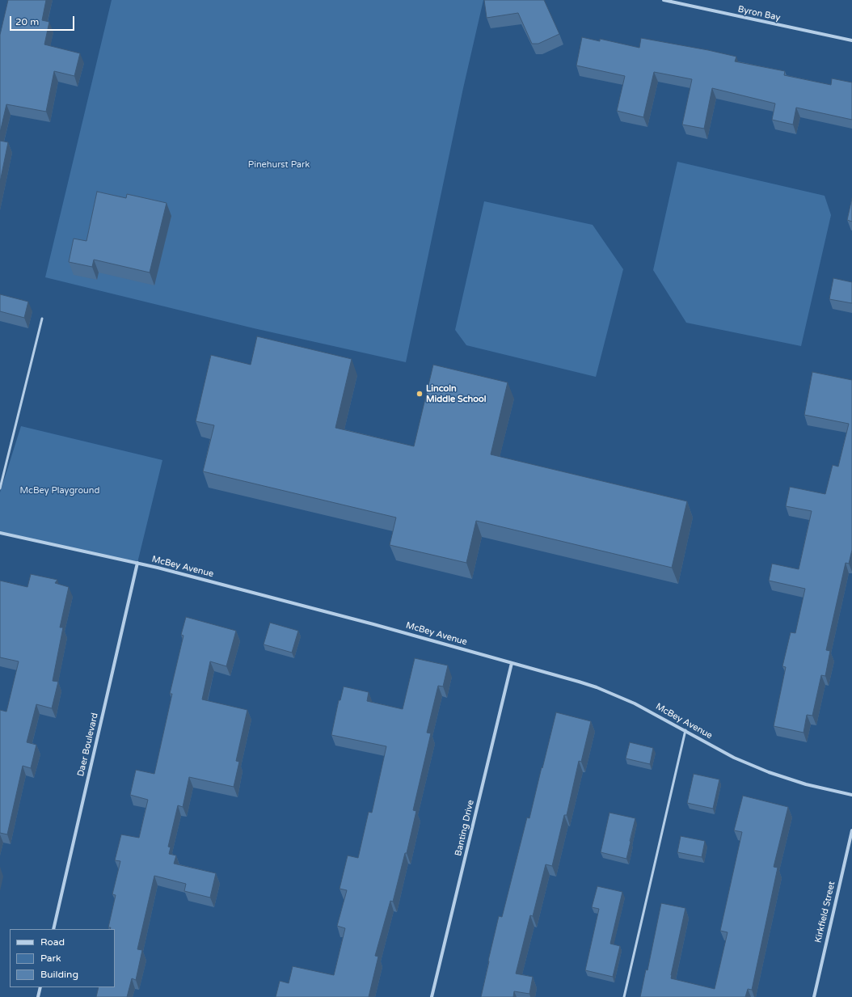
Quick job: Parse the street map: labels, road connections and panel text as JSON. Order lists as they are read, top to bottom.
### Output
{
  "streets": {
    "street": [
      "Byron Bay",
      "McBey Avenue",
      "Daer Boulevard",
      "Banting Drive",
      "Kirkfield Street"
    ]
  },
  "crossings": [
    ["McBey Avenue", "Daer Boulevard"],
    ["McBey Avenue", "Banting Drive"]
  ],
  "parks": ["Pinehurst Park", "McBey Playground"],
  "places": ["Lincoln Middle School"],
  "legend": ["Road", "Park", "Building"],
  "scale_bar": "20 m"
}
